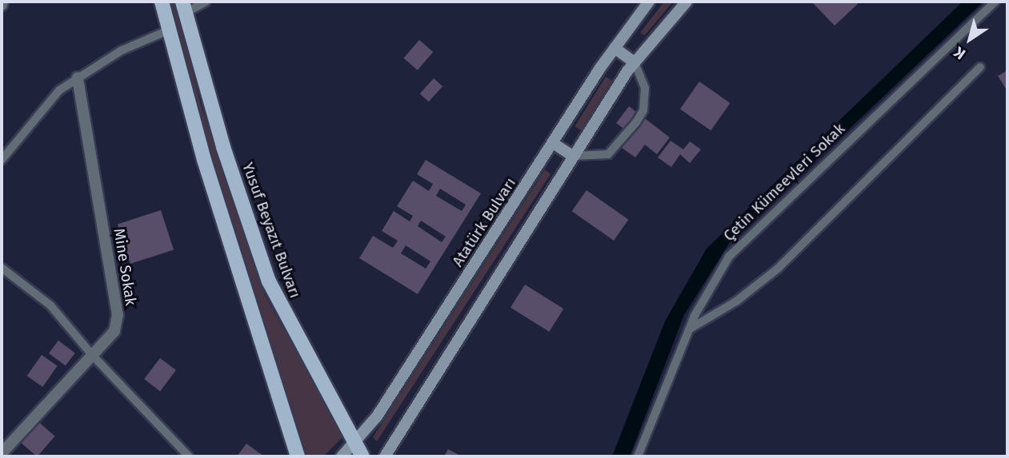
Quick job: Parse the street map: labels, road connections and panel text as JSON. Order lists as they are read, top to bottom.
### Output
{
  "streets": {
    "main road": ["Atatürk Bulvarı", "Yusuf Beyazıt Bulvarı"],
    "street": ["Mine Sokak"],
    "lane": ["Çetin Kümeevleri Sokak"]
  },
  "crossings": [
    ["Atatürk Bulvarı", "Yusuf Beyazıt Bulvarı"]
  ],
  "north": "bottom left"
}
